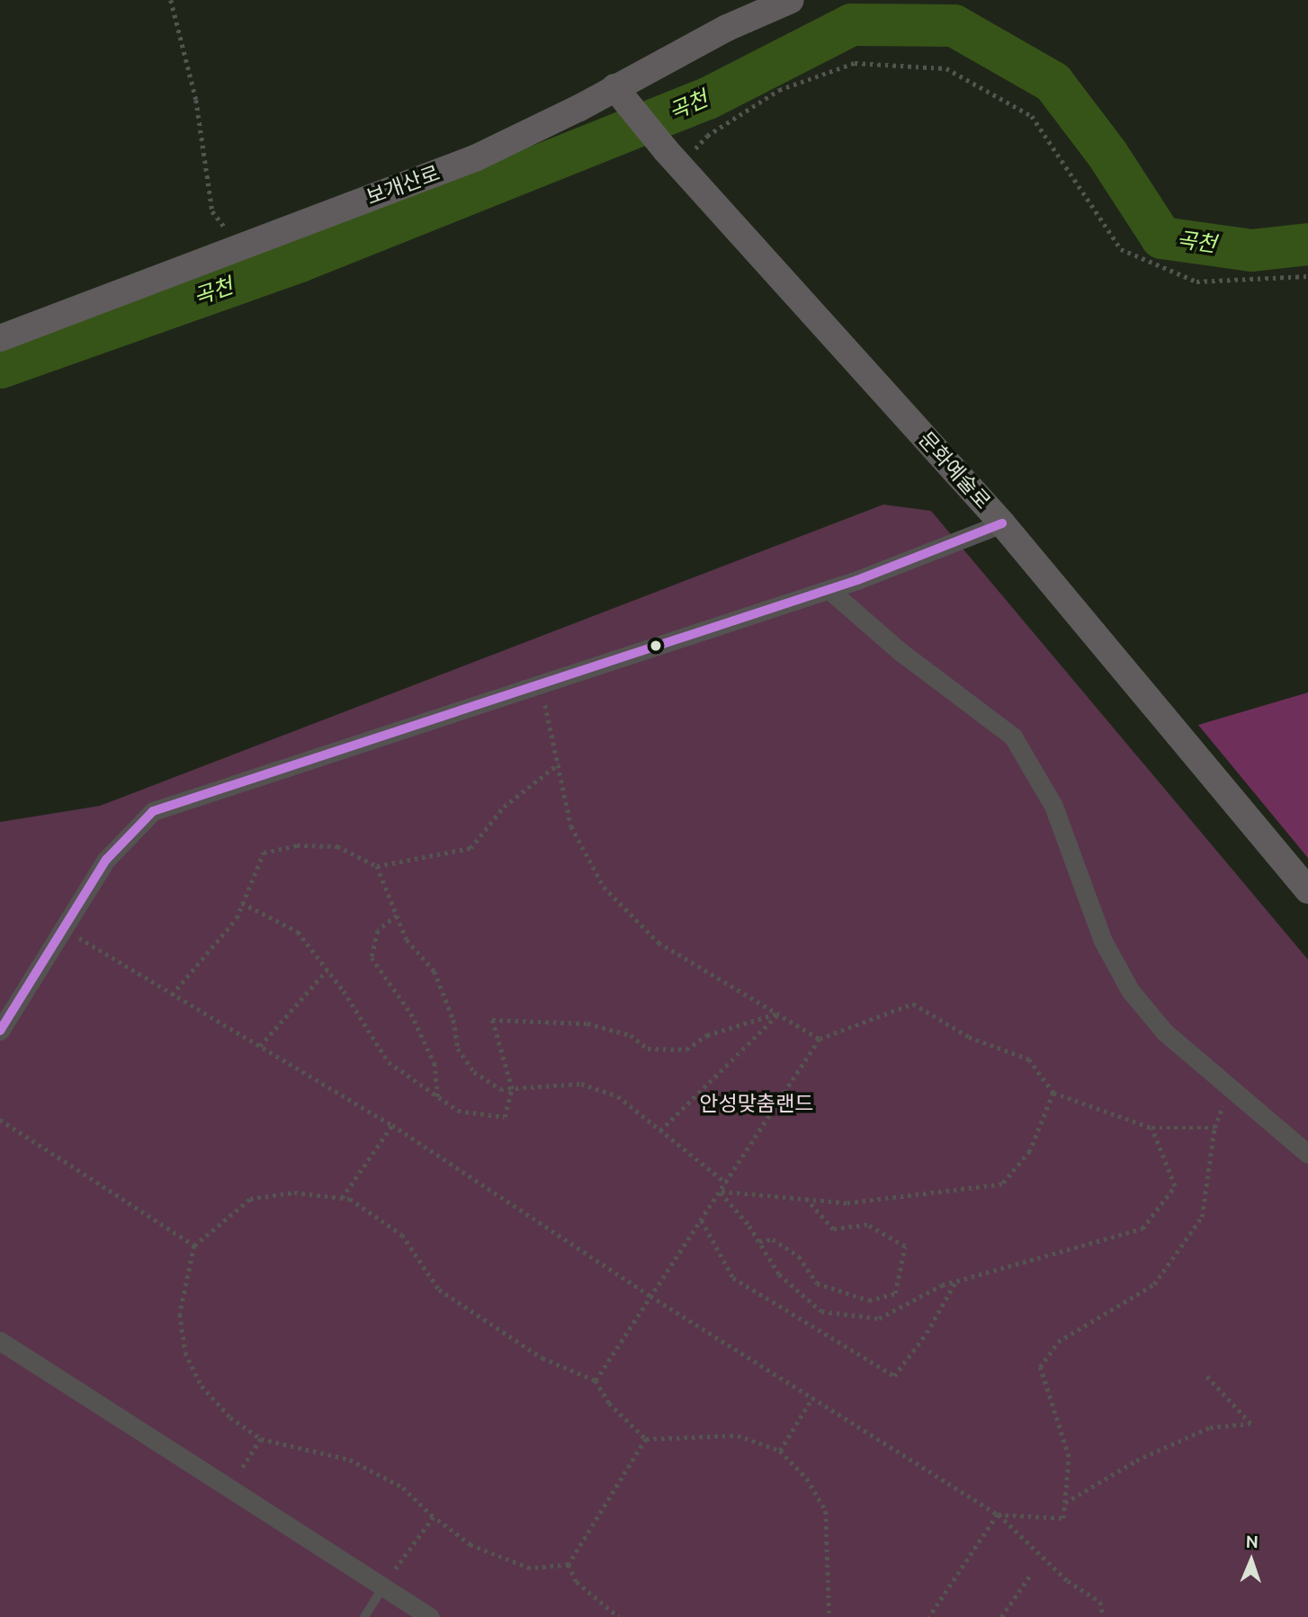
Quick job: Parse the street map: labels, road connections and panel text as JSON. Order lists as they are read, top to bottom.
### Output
{
  "streets": {
    "street": ["보개산로", "문화예술로"]
  },
  "crossings": [
    ["보개산로", "문화예술로"]
  ],
  "water": ["곡천"],
  "parks": ["안성맞춤랜드"],
  "north": "top"
}
